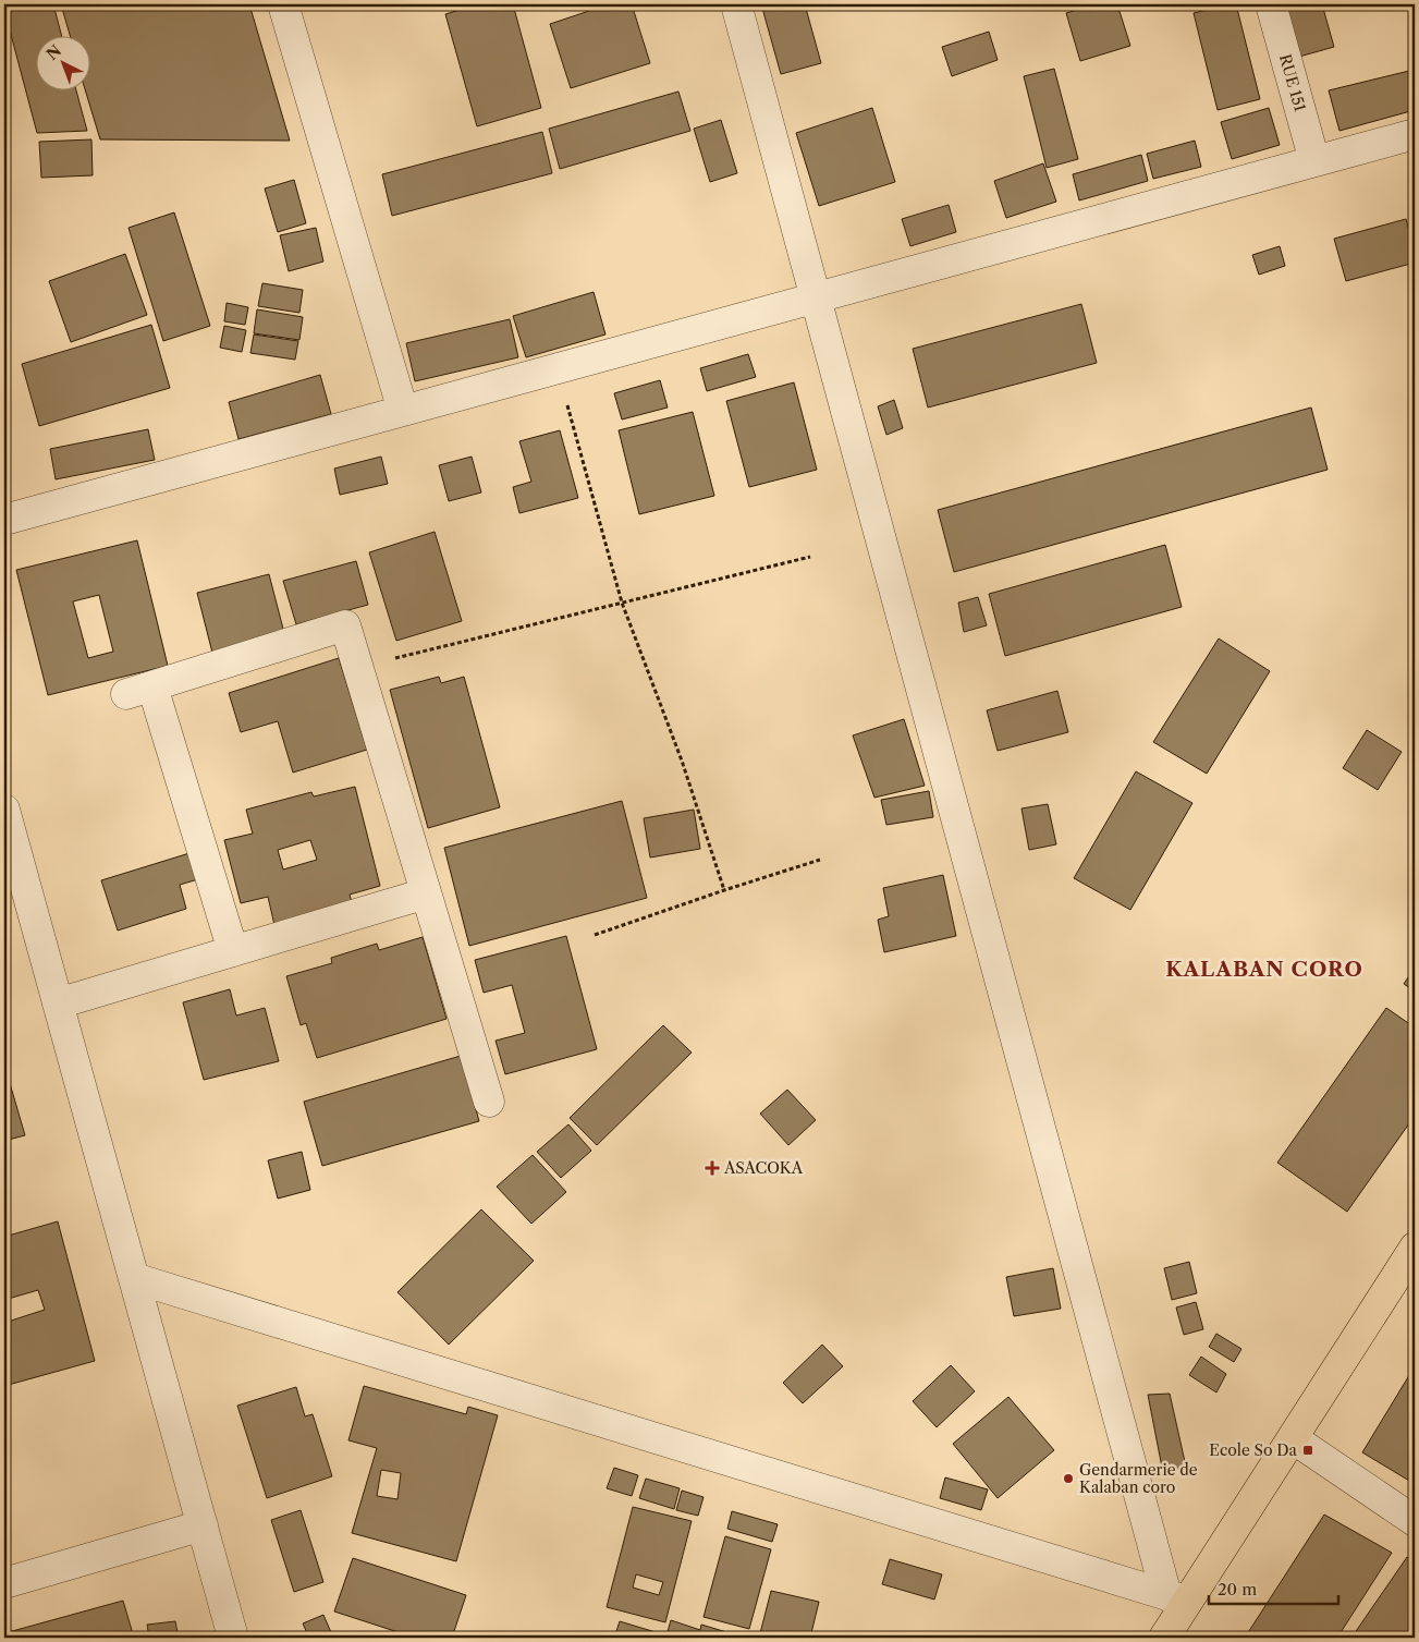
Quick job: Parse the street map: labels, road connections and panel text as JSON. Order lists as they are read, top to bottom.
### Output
{
  "streets": {
    "street": ["RUE 151"]
  },
  "districts": ["KALABAN CORO"],
  "places": {
    "health": ["ASACOKA"],
    "transit": ["Ecole So Da"],
    "other": ["Gendarmerie de Kalaban coro"]
  },
  "scale_bar": "20 m",
  "north": "top left"
}
